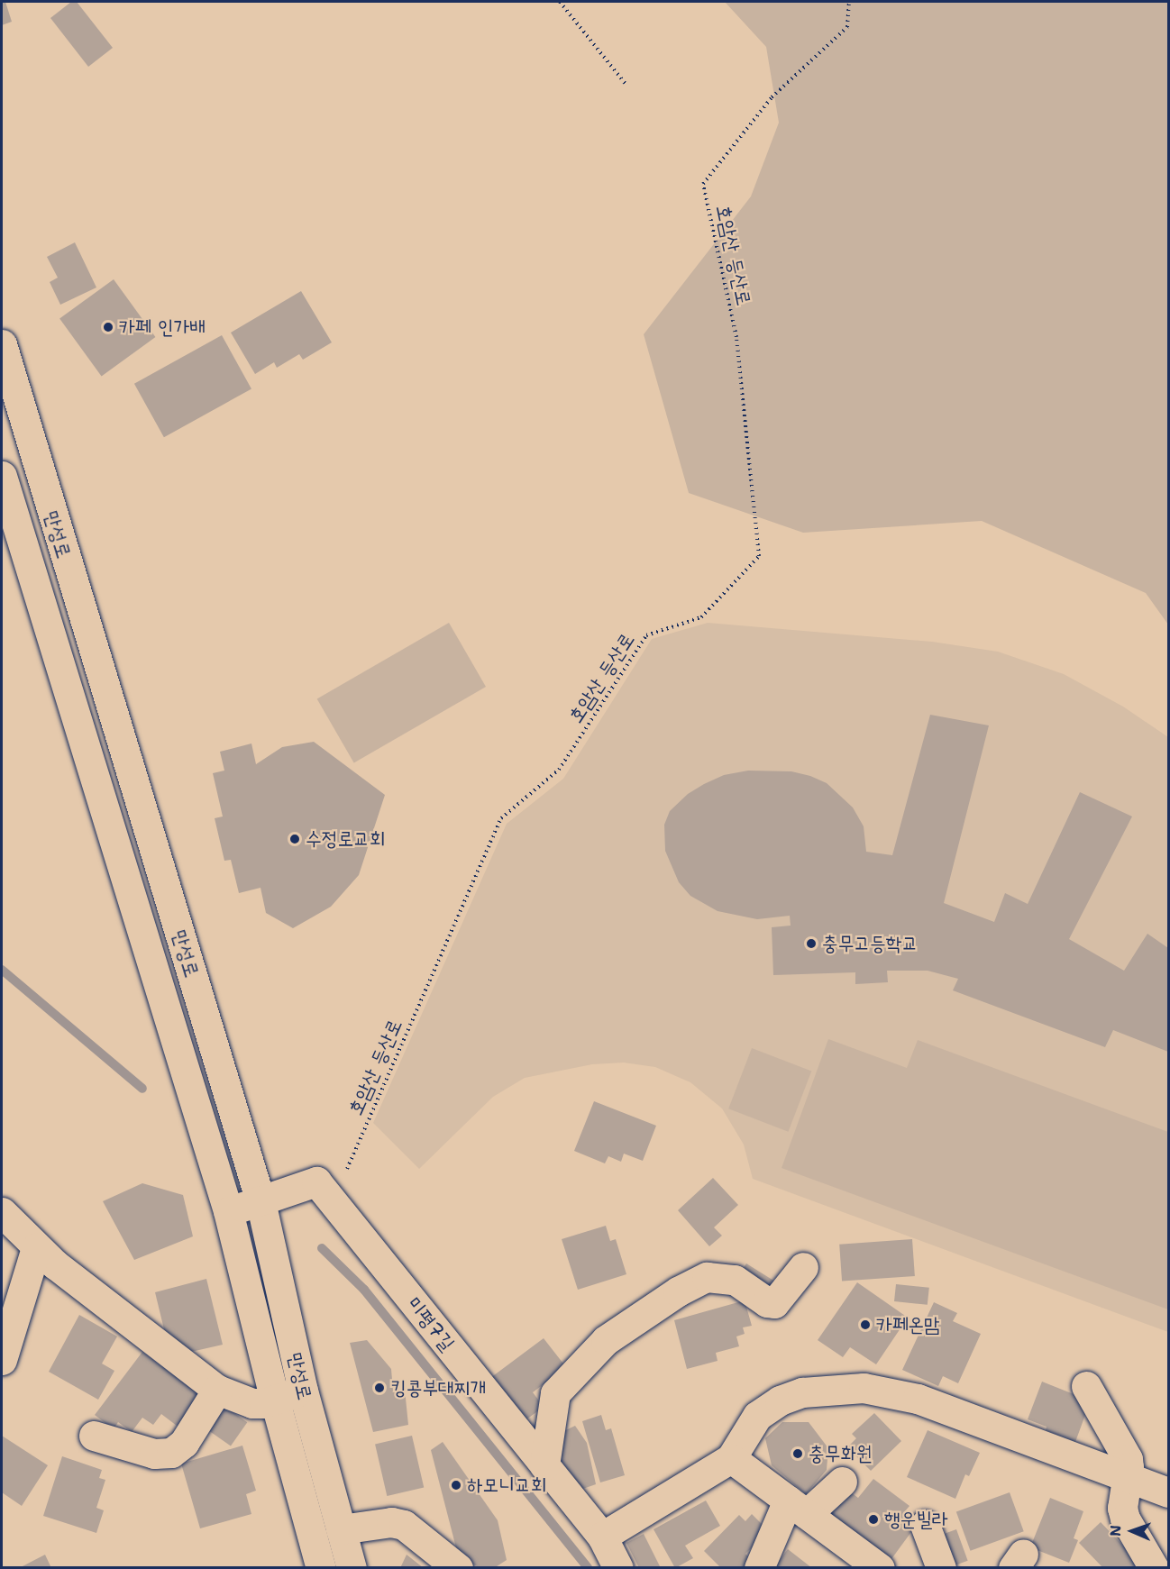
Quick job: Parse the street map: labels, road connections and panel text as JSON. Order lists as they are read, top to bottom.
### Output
{
  "streets": {
    "street": ["만성로", "미평7길"],
    "path": ["호암산 등산로"]
  },
  "crossings": [
    ["만성로", "미평7길"]
  ],
  "places": [
    "카페 인가배",
    "수정로교회",
    "충무고등학교",
    "카페온맘",
    "킹콩부대찌개",
    "충무화원",
    "하모니교회",
    "행운빌라"
  ],
  "north": "left"
}
